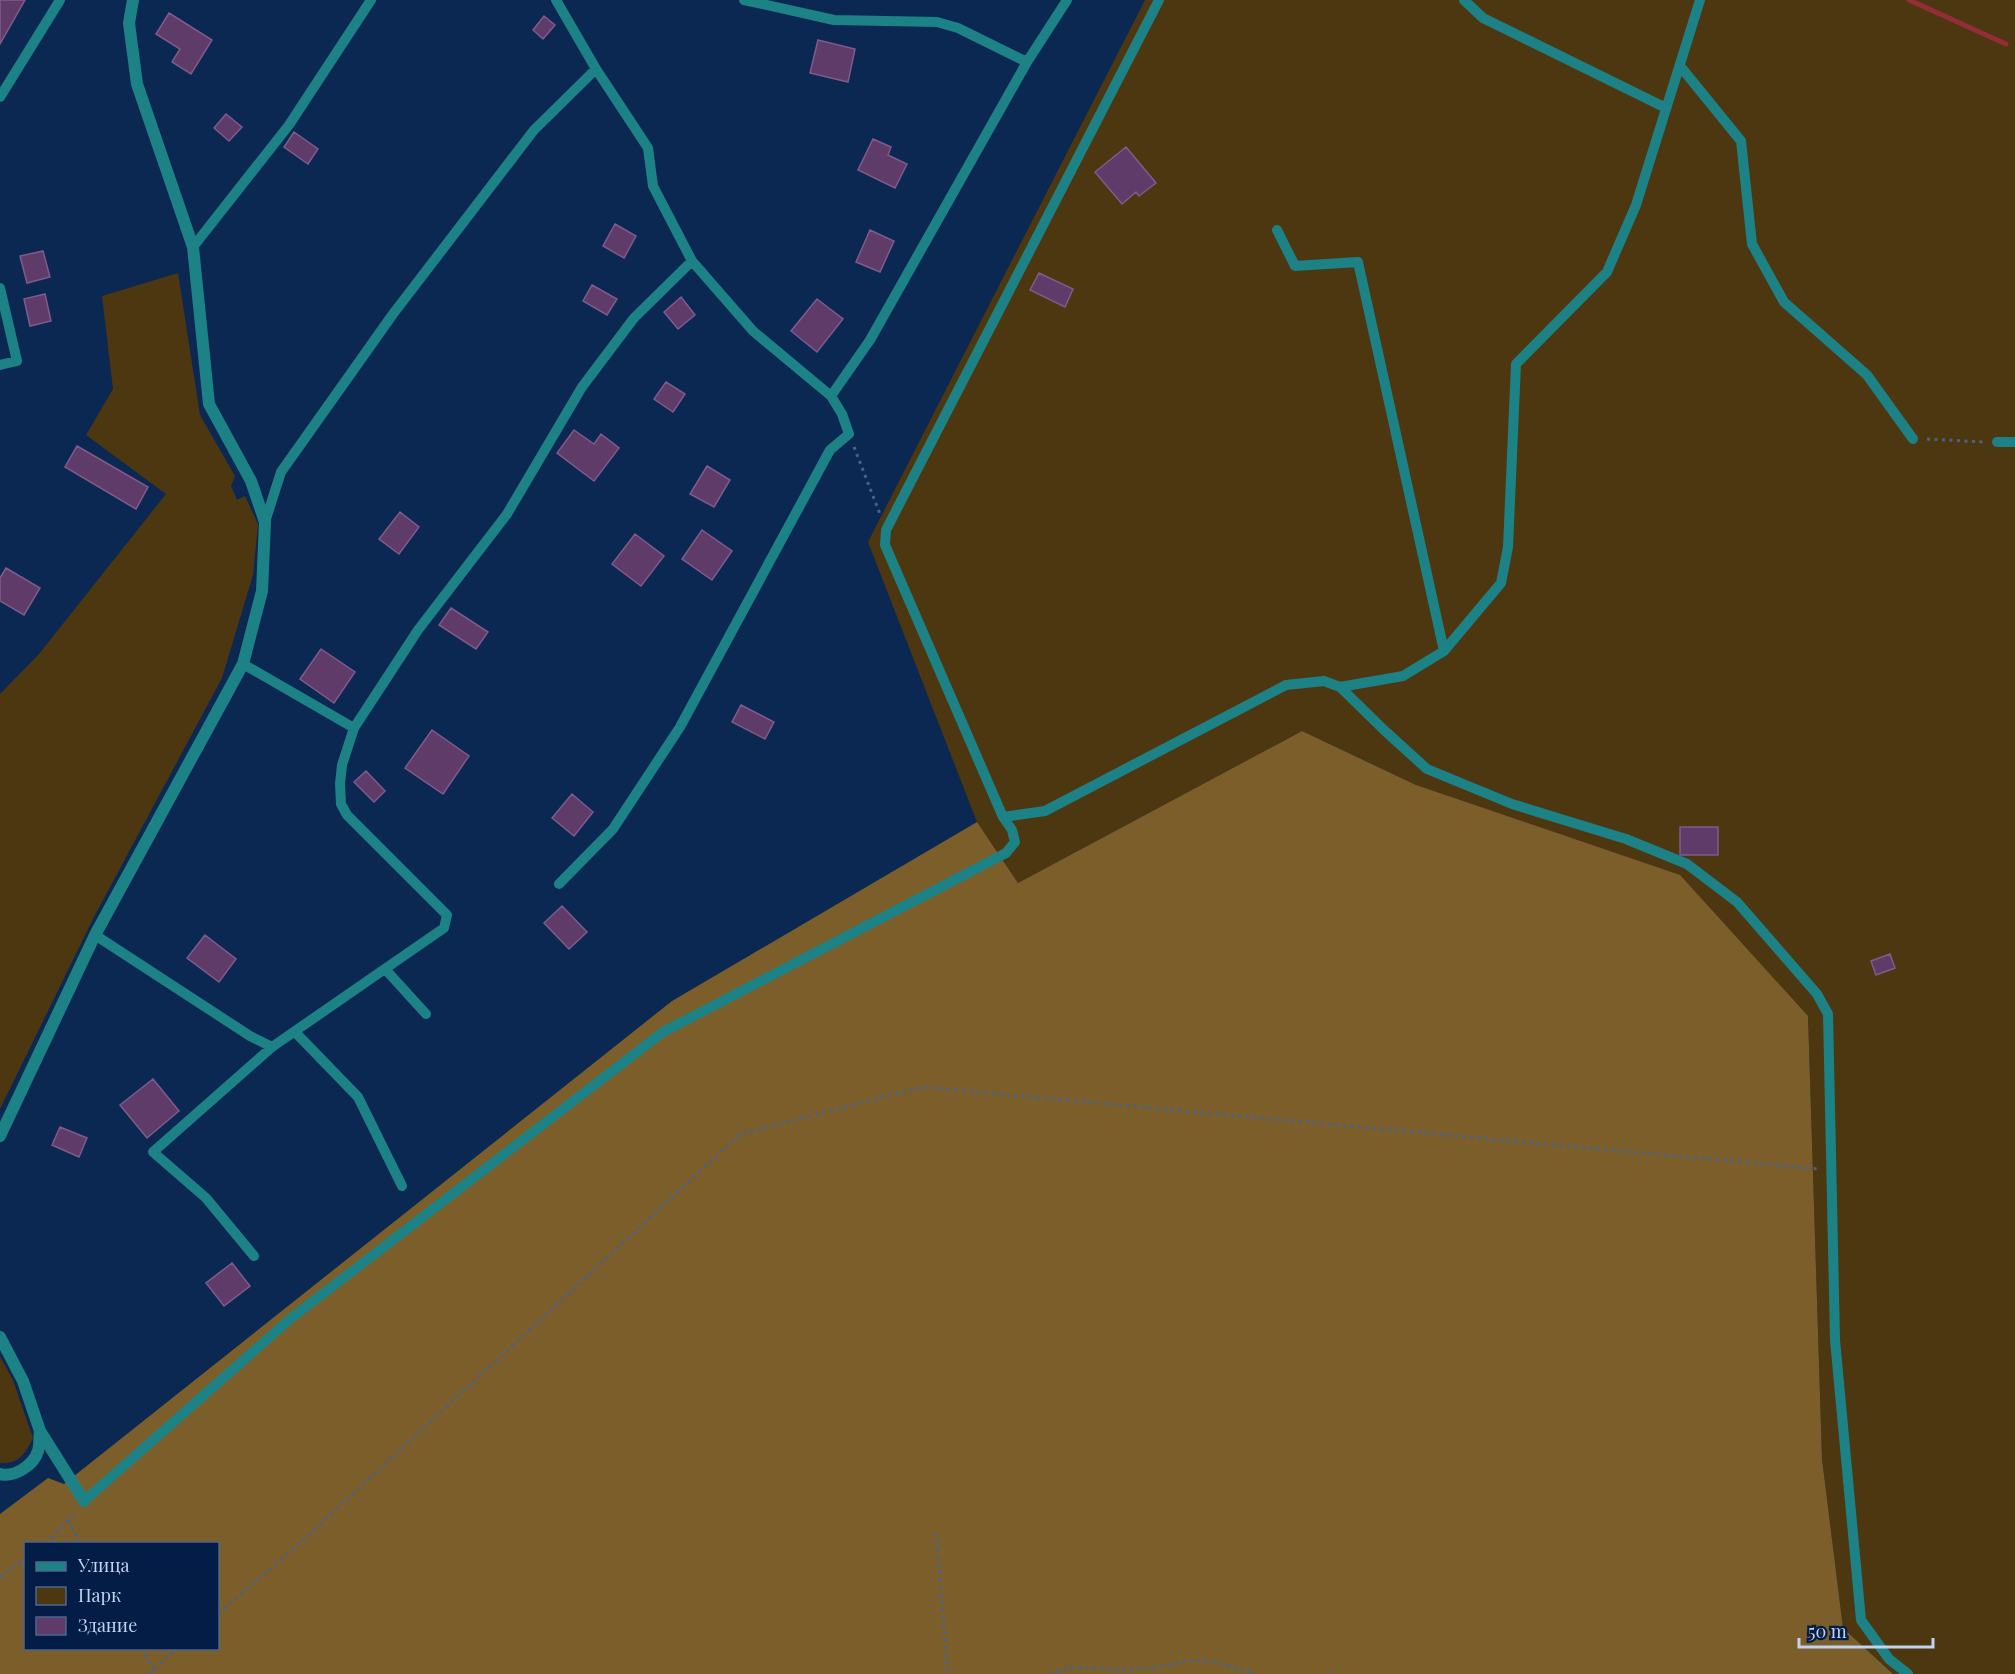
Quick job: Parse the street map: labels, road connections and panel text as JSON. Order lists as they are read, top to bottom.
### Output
{
  "legend": ["Улица", "Парк", "Здание"],
  "scale_bar": "50 m"
}
